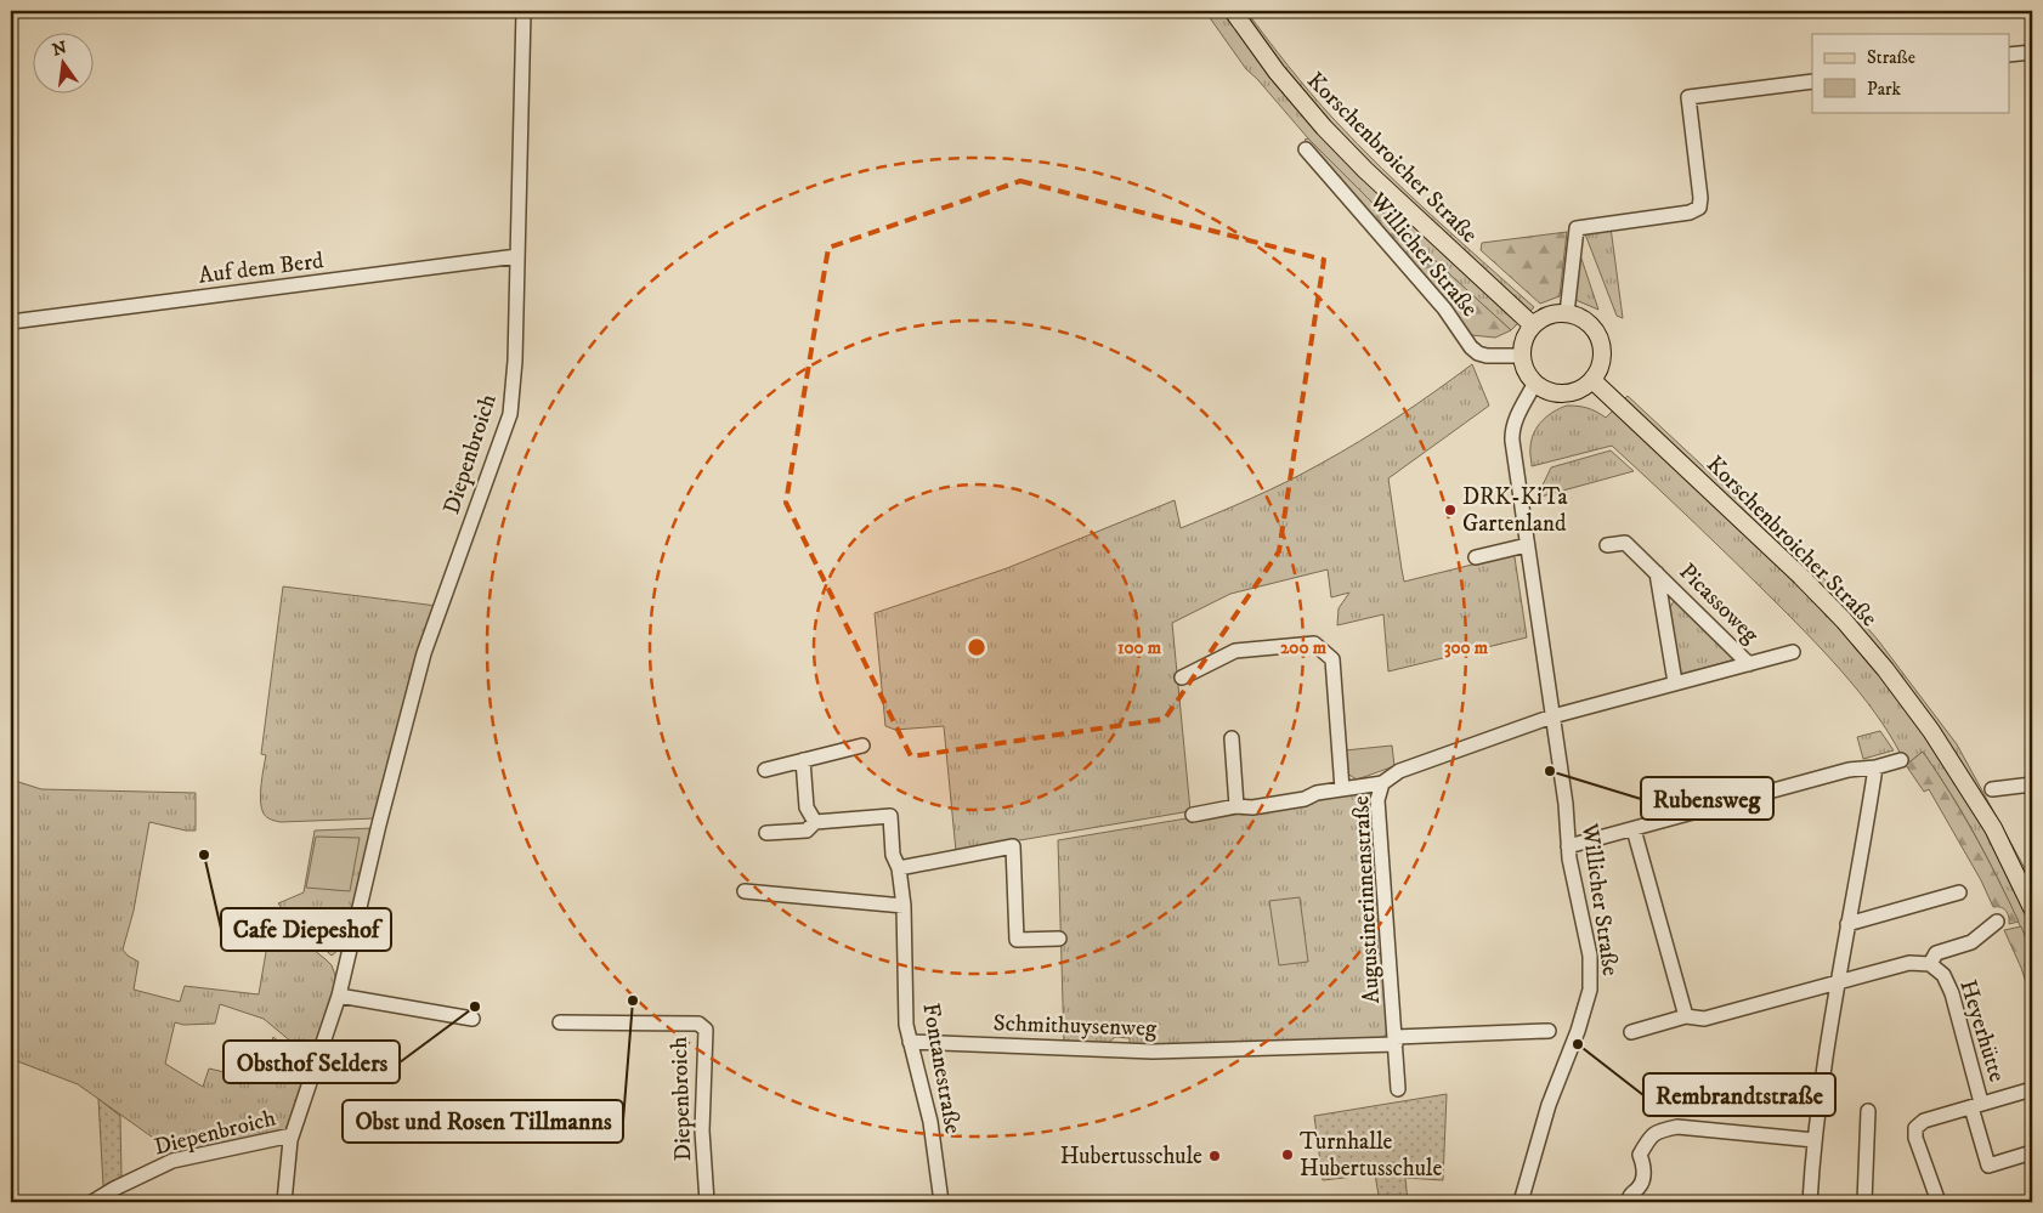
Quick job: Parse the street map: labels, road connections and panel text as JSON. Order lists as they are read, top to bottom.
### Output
{
  "streets": {
    "main road": ["Korschenbroicher Straße"],
    "street": [
      "Willicher Straße",
      "Auf dem Berd",
      "Diepenbroich",
      "Picassoweg",
      "Augustinerinnenstraße",
      "Schmithuysenweg",
      "Heyerhütte",
      "Fontanestraße"
    ]
  },
  "crossings": [
    ["Korschenbroicher Straße", "Willicher Straße"],
    ["Willicher Straße", "Picassoweg"],
    ["Willicher Straße", "Augustinerinnenstraße"],
    ["Auf dem Berd", "Diepenbroich"],
    ["Picassoweg", "Augustinerinnenstraße"],
    ["Augustinerinnenstraße", "Schmithuysenweg"],
    ["Schmithuysenweg", "Fontanestraße"]
  ],
  "places": [
    "DRK-KiTa Gartenland",
    "Rubensweg",
    "Cafe Diepeshof",
    "Obst und Rosen Tillmanns",
    "Obsthof Selders",
    "Rembrandtstraße",
    "Turnhalle Hubertusschule",
    "Hubertusschule"
  ],
  "legend": ["Straße", "Park"],
  "north": "top",
  "rings": ["100 m", "200 m", "300 m"]
}
